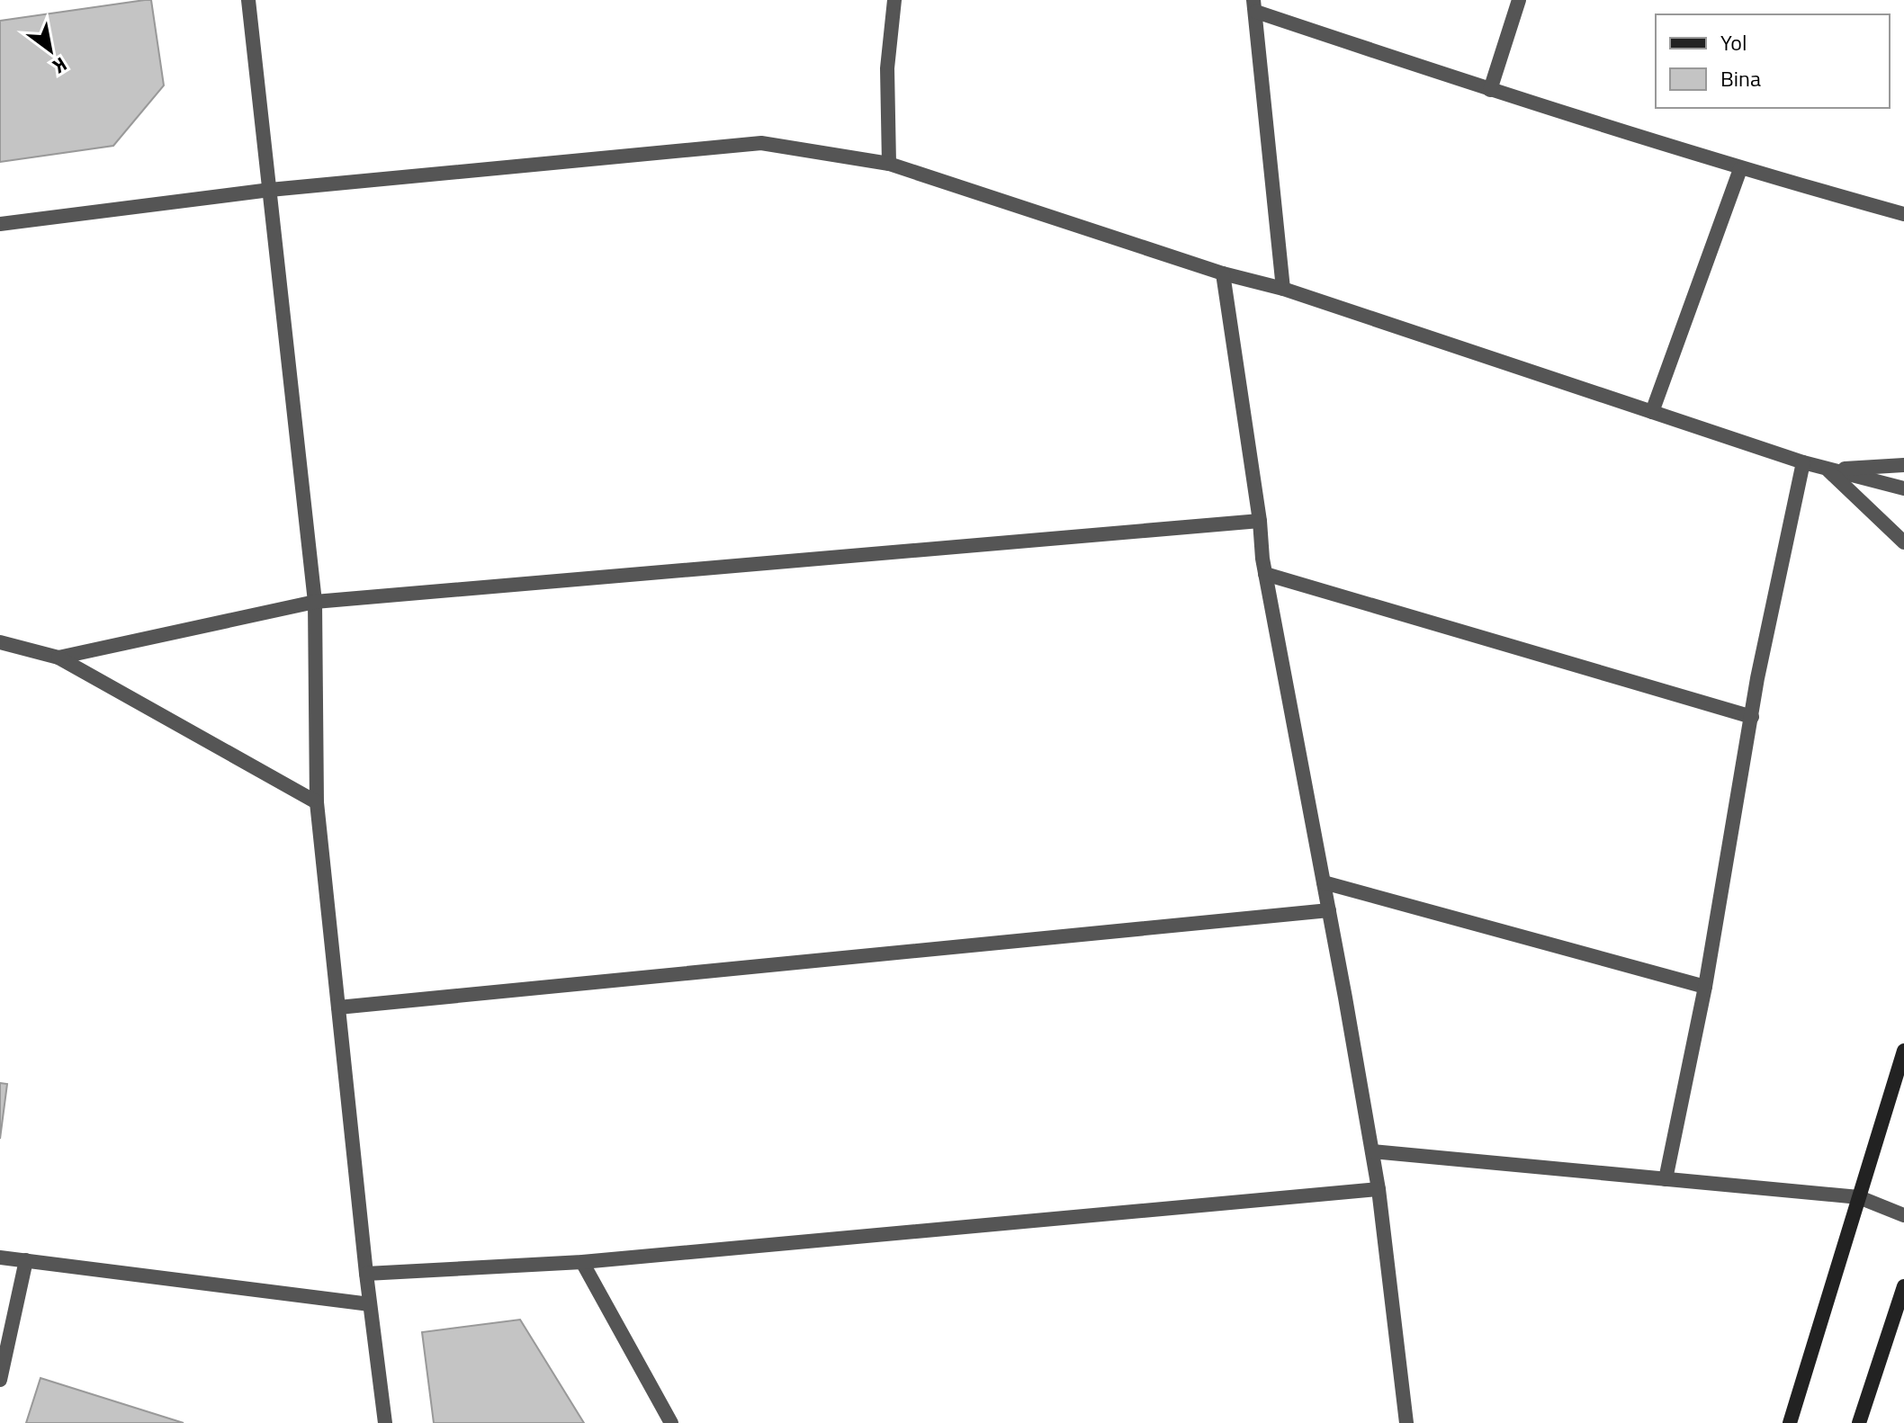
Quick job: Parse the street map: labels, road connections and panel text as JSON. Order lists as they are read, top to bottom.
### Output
{
  "legend": ["Yol", "Bina"],
  "north": "bottom right"
}
